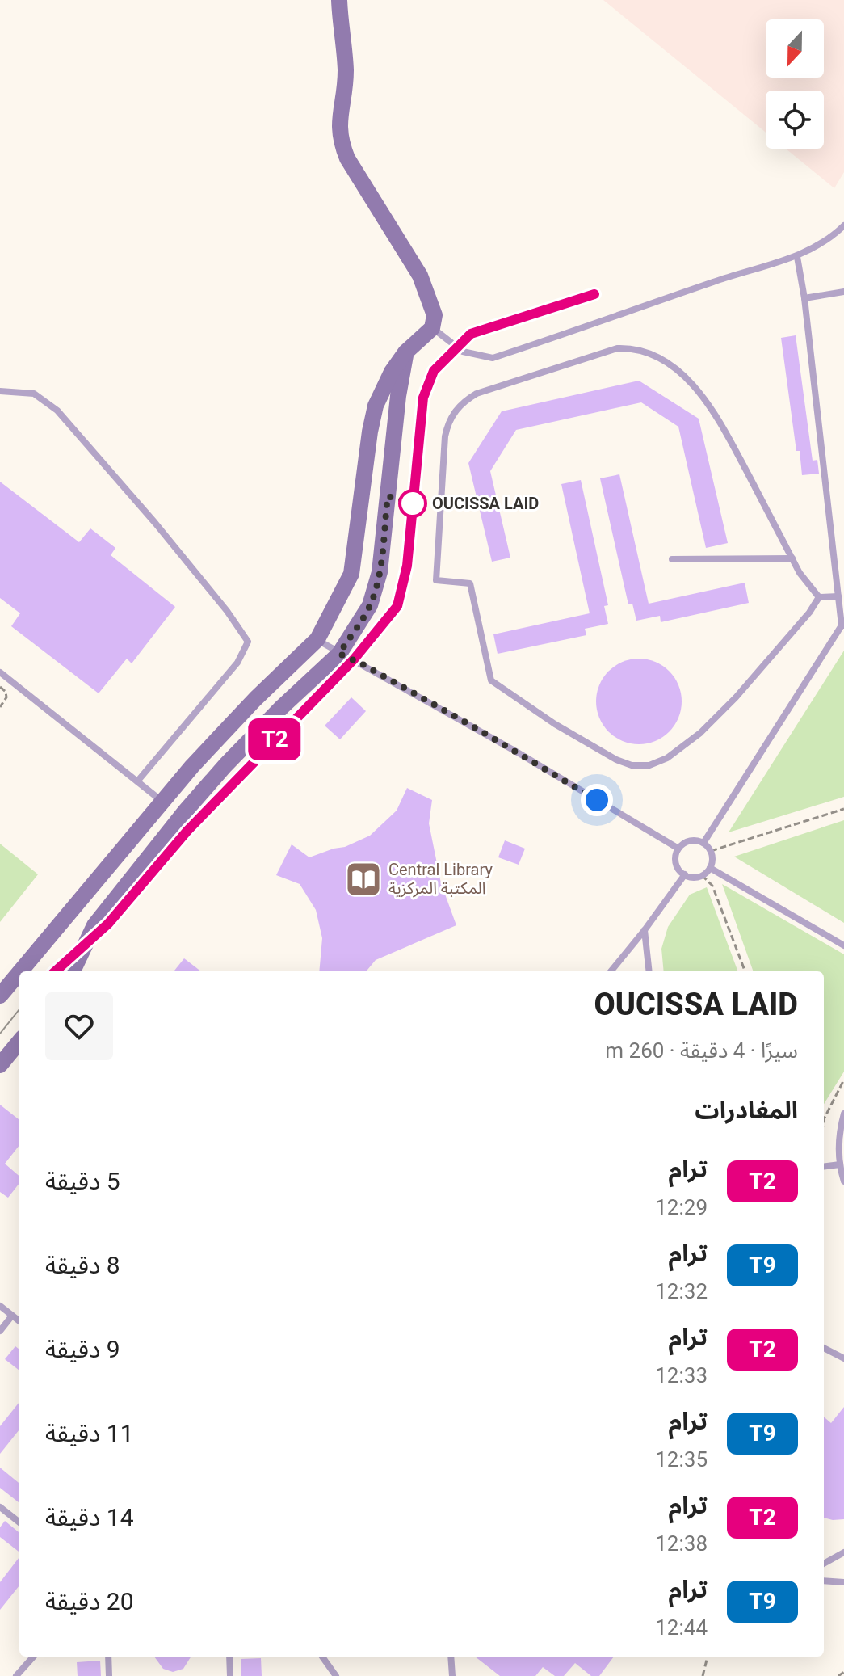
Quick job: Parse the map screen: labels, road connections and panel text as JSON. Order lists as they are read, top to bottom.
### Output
{
  "places": {
    "other": ["OUCISSA LAID"],
    "library": ["Central Library المكتبة المركزية"]
  },
  "lines": ["tram line T2"],
  "north": "bottom",
  "page": {
    "on_map": "T2",
    "heading": [
      ["OUCISSA LAID", "سيرًا · 4 دقيقة · 260 m"],
      "المغادرات"
    ],
    "list": [
      {
        "mark": "T2",
        "name": "ترام",
        "note": "12:29",
        "value": "5 دقيقة"
      },
      {
        "mark": "T9",
        "name": "ترام",
        "note": "12:32",
        "value": "8 دقيقة"
      },
      {
        "mark": "T2",
        "name": "ترام",
        "note": "12:33",
        "value": "9 دقيقة"
      },
      {
        "mark": "T9",
        "name": "ترام",
        "note": "12:35",
        "value": "11 دقيقة"
      },
      {
        "mark": "T2",
        "name": "ترام",
        "note": "12:38",
        "value": "14 دقيقة"
      },
      {
        "mark": "T9",
        "name": "ترام",
        "note": "12:44",
        "value": "20 دقيقة"
      }
    ]
  }
}
